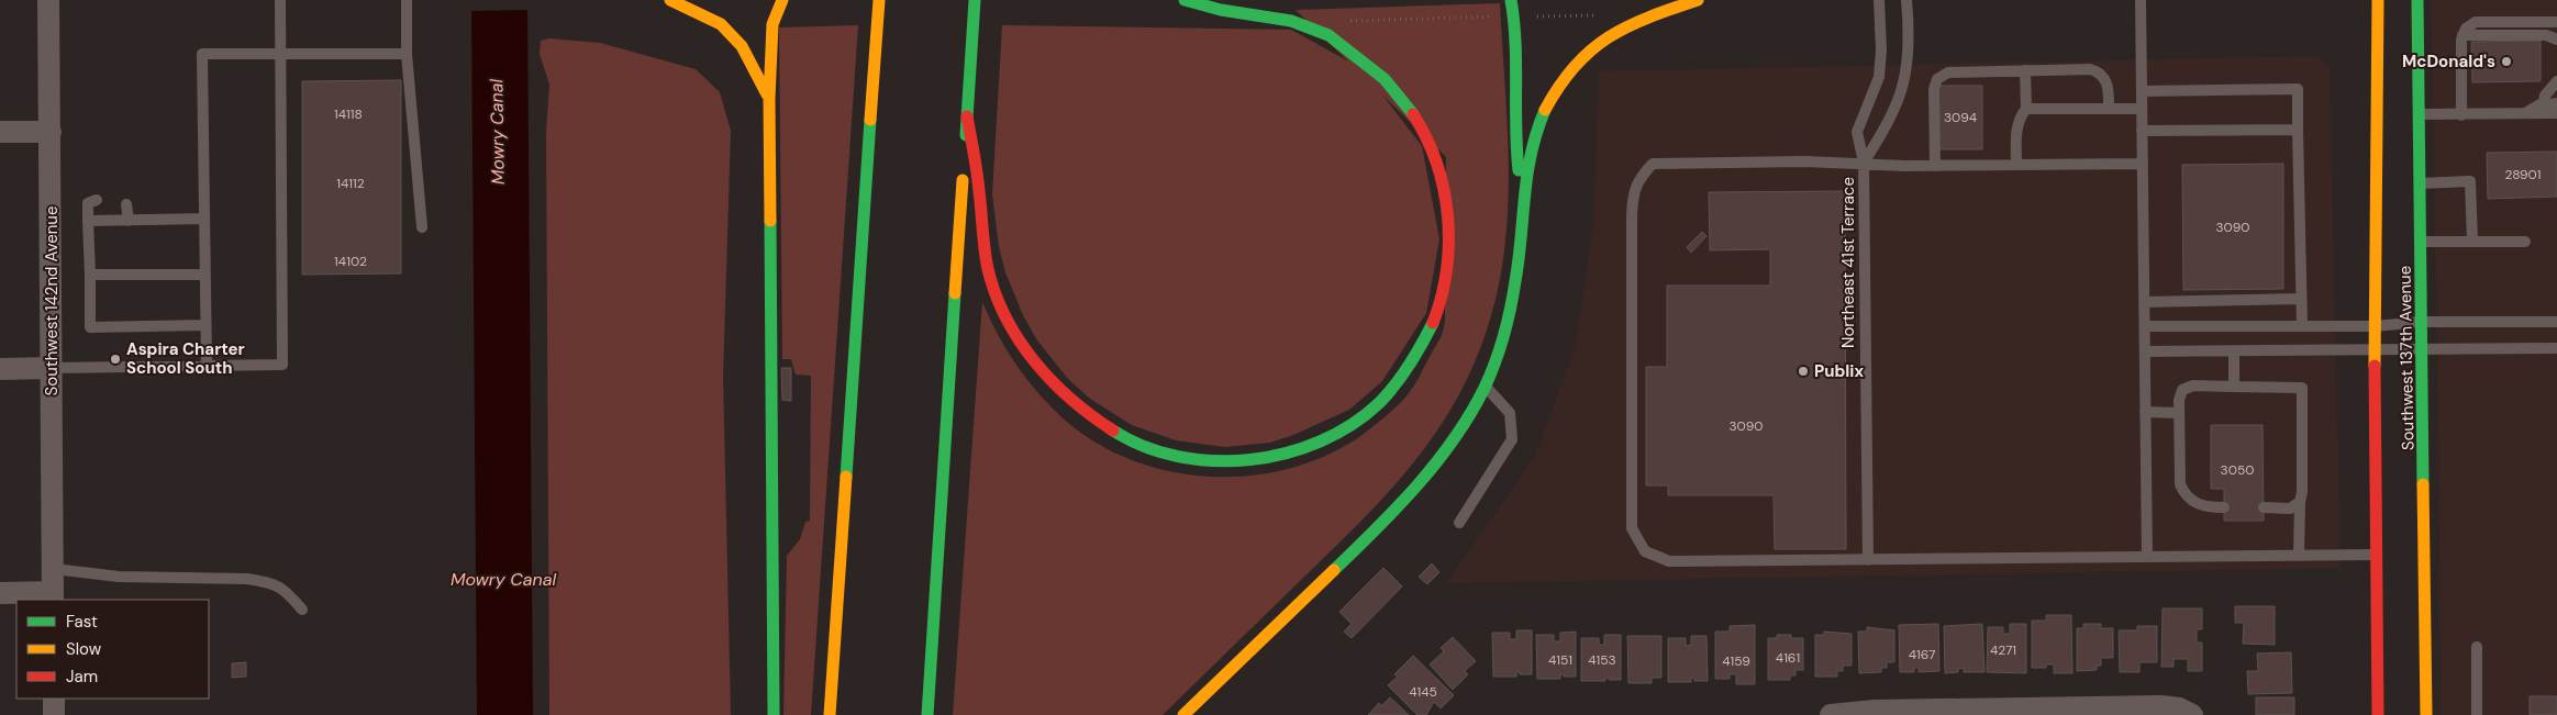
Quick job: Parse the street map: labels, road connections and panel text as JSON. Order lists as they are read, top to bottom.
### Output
{
  "streets": {
    "main road": ["Southwest 137th Avenue"],
    "street": ["Southwest 142nd Avenue"],
    "lane": ["Northeast 41st Terrace"]
  },
  "water": ["Mowry Canal"],
  "places": ["McDonald's", "Aspira Charter School South", "Publix"],
  "house_numbers": [
    "14118",
    "3094",
    "28901",
    "14112",
    "3090",
    "14102",
    "3090",
    "3050",
    "4271",
    "4167",
    "4161",
    "4151",
    "4153",
    "4159",
    "4145"
  ],
  "legend": ["Fast", "Slow", "Jam"]
}
